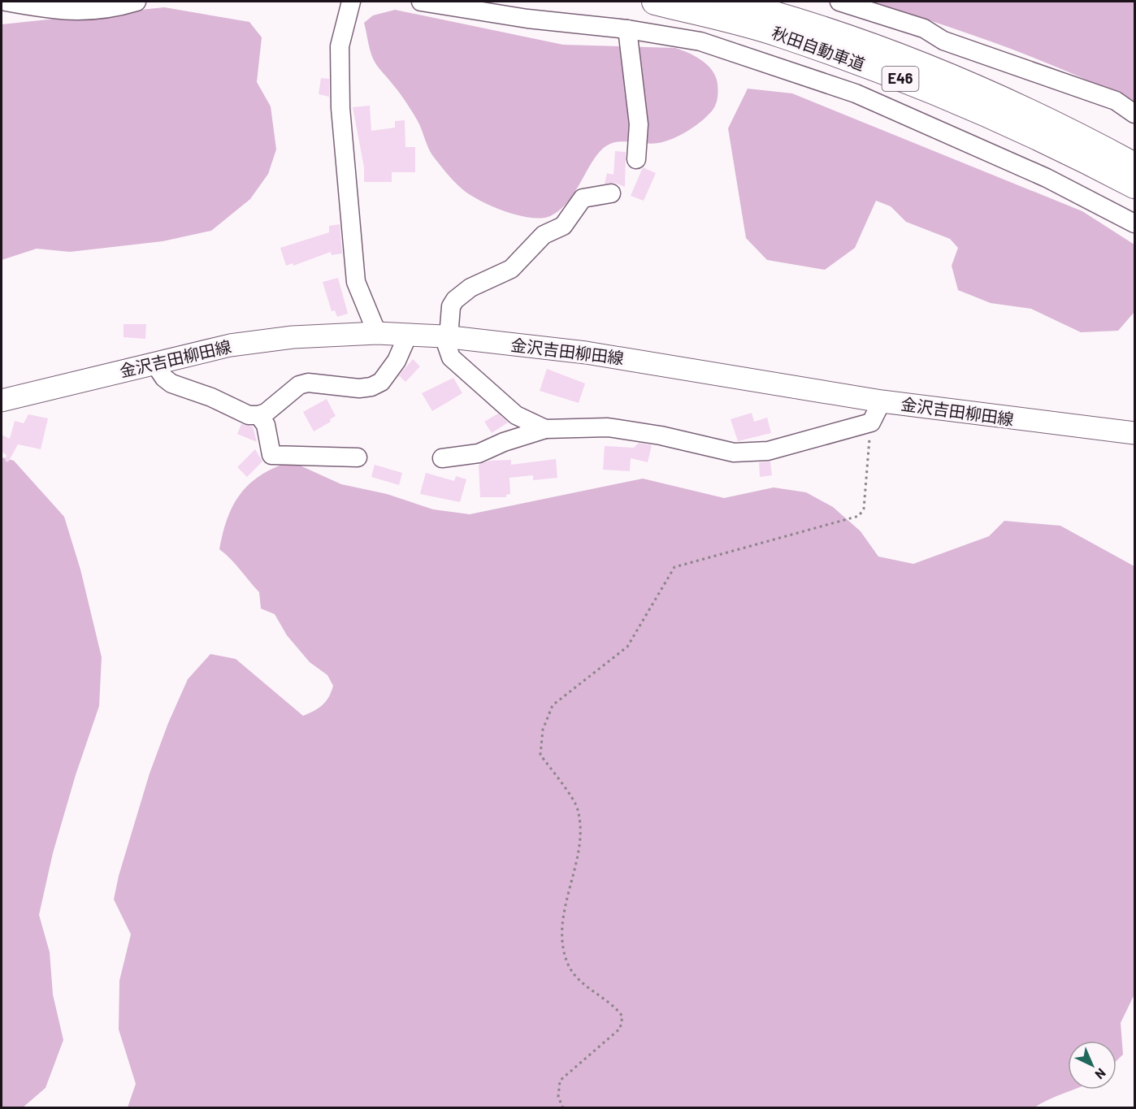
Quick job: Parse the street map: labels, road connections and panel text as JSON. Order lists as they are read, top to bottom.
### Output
{
  "streets": {
    "highway": ["秋田自動車道", "E46"],
    "main road": ["金沢吉田柳田線"]
  },
  "north": "bottom right"
}
